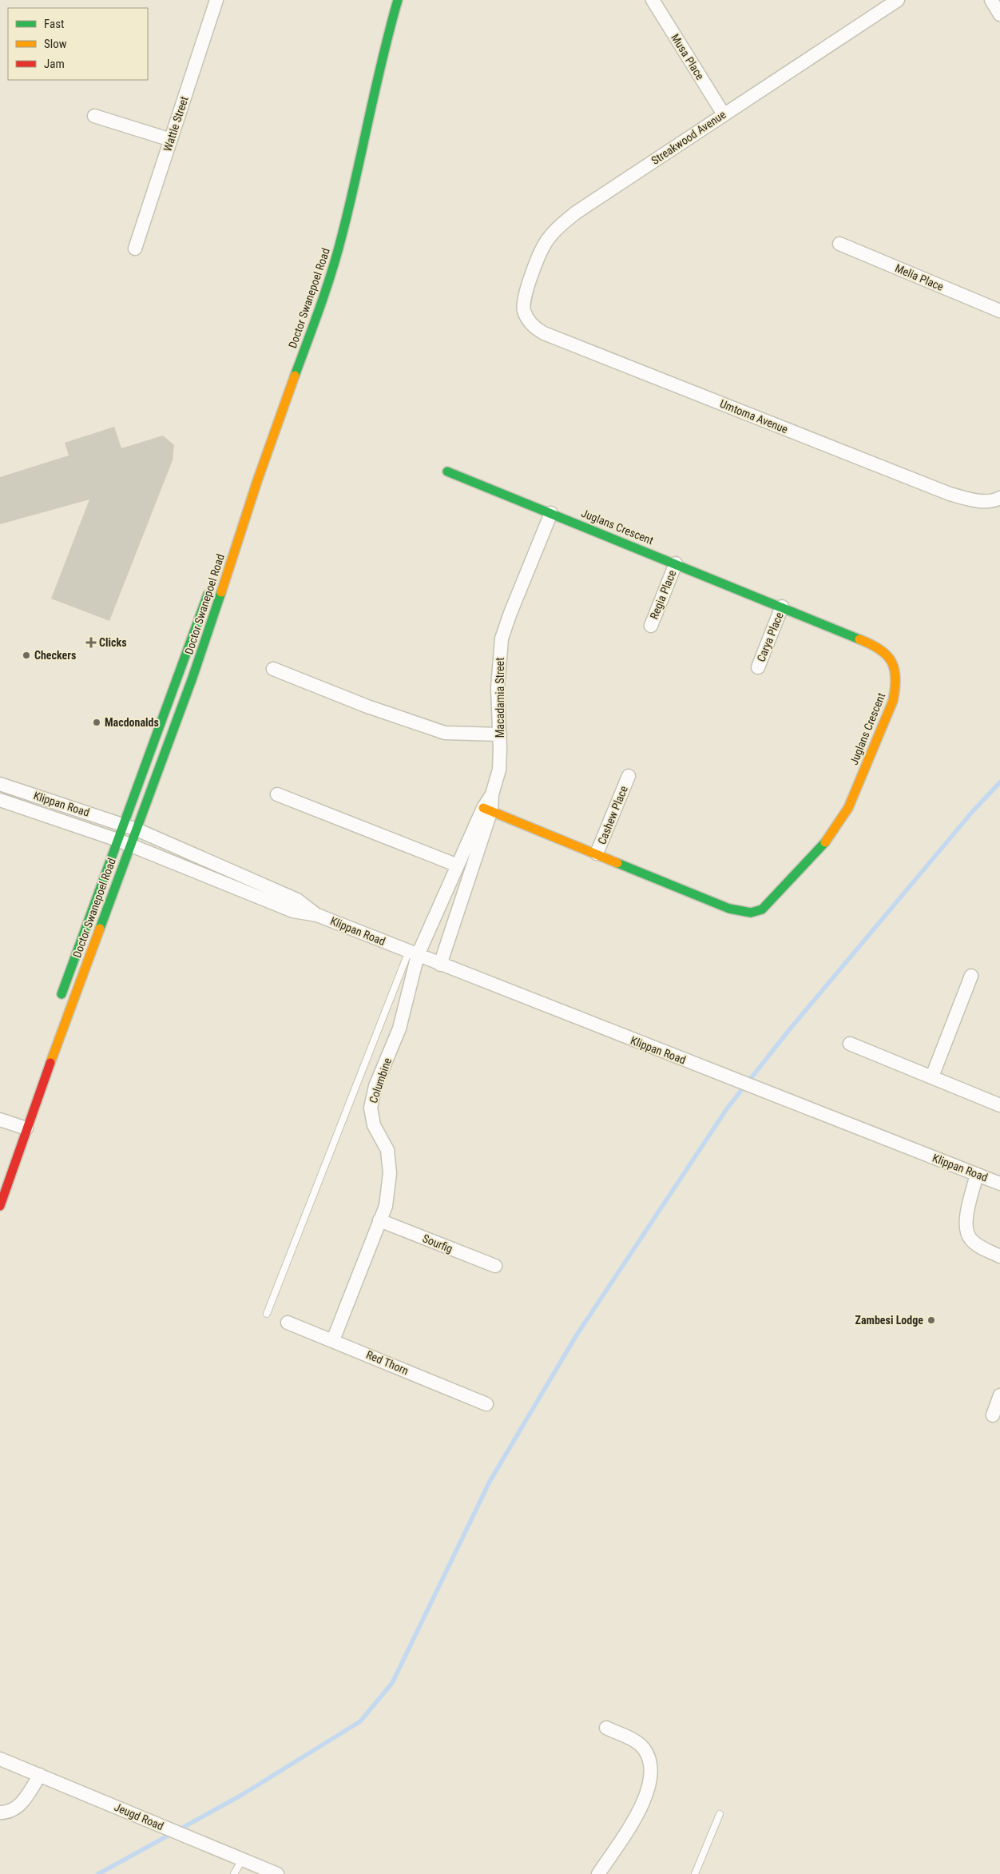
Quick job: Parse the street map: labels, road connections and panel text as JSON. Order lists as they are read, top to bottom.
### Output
{
  "streets": {
    "main road": ["Doctor Swanepoel Road", "Juglans Crescent"],
    "street": [
      "Musa Place",
      "Wattle Street",
      "Streakwood Avenue",
      "Melia Place",
      "Umtoma Avenue",
      "Regia Place",
      "Carya Place",
      "Macadamia Street",
      "Klippan Road",
      "Cashew Place",
      "Columbine",
      "Sourfig",
      "Red Thorn",
      "Jeugd Road"
    ]
  },
  "crossings": [
    ["Musa Place", "Streakwood Avenue"],
    ["Streakwood Avenue", "Umtoma Avenue"],
    ["Doctor Swanepoel Road", "Klippan Road"],
    ["Juglans Crescent", "Regia Place"],
    ["Juglans Crescent", "Carya Place"],
    ["Juglans Crescent", "Macadamia Street"],
    ["Juglans Crescent", "Cashew Place"],
    ["Macadamia Street", "Klippan Road"],
    ["Macadamia Street", "Columbine"],
    ["Klippan Road", "Columbine"],
    ["Columbine", "Sourfig"],
    ["Columbine", "Red Thorn"]
  ],
  "places": {
    "health": ["Clicks"],
    "other": ["Checkers", "Macdonalds", "Zambesi Lodge"]
  },
  "legend": ["Fast", "Slow", "Jam"]
}
